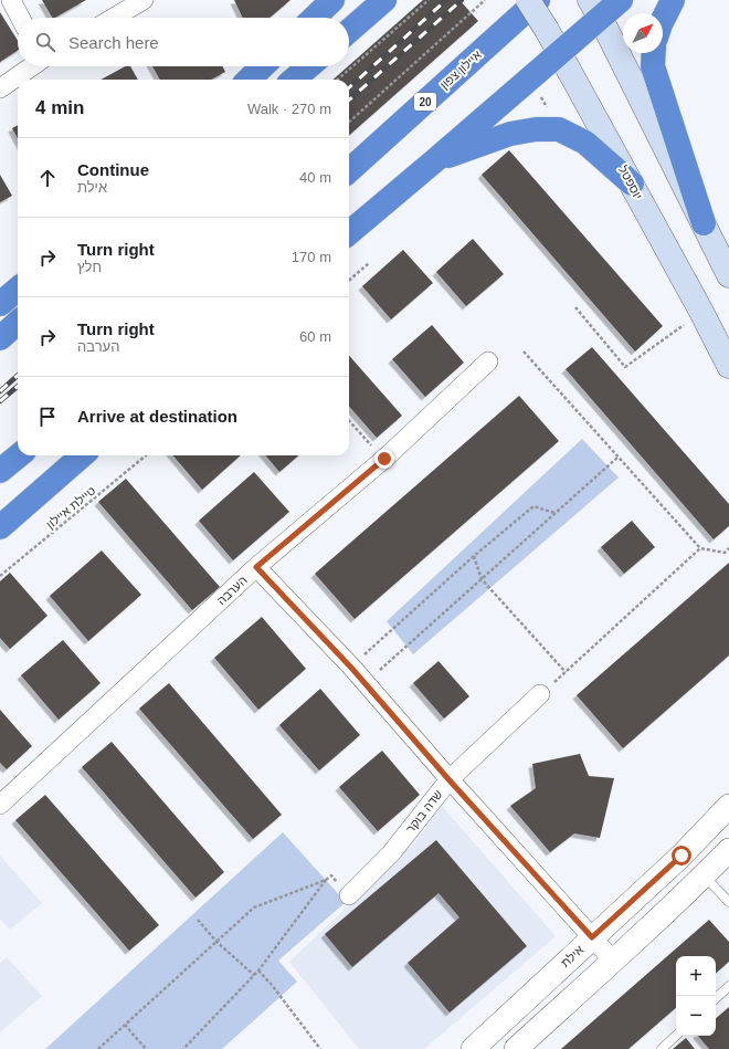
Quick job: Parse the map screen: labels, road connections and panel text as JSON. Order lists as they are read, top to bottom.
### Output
{
  "streets": {
    "highway": ["איילון צפון", "20"],
    "main road": ["יוספטל"],
    "street": ["הערבה", "שדה בוקר", "אילת"],
    "path": ["טיילת איילון"]
  },
  "north": "top right",
  "page": {
    "search": "Search here",
    "heading": ["4 min", "Walk · 270 m"],
    "list": [
      ["Continue", "אילת", "40 m"],
      ["Turn right", "חלץ", "170 m"],
      ["Turn right", "הערבה", "60 m"],
      "Arrive at destination"
    ],
    "map_buttons": ["+", "−"]
  }
}
